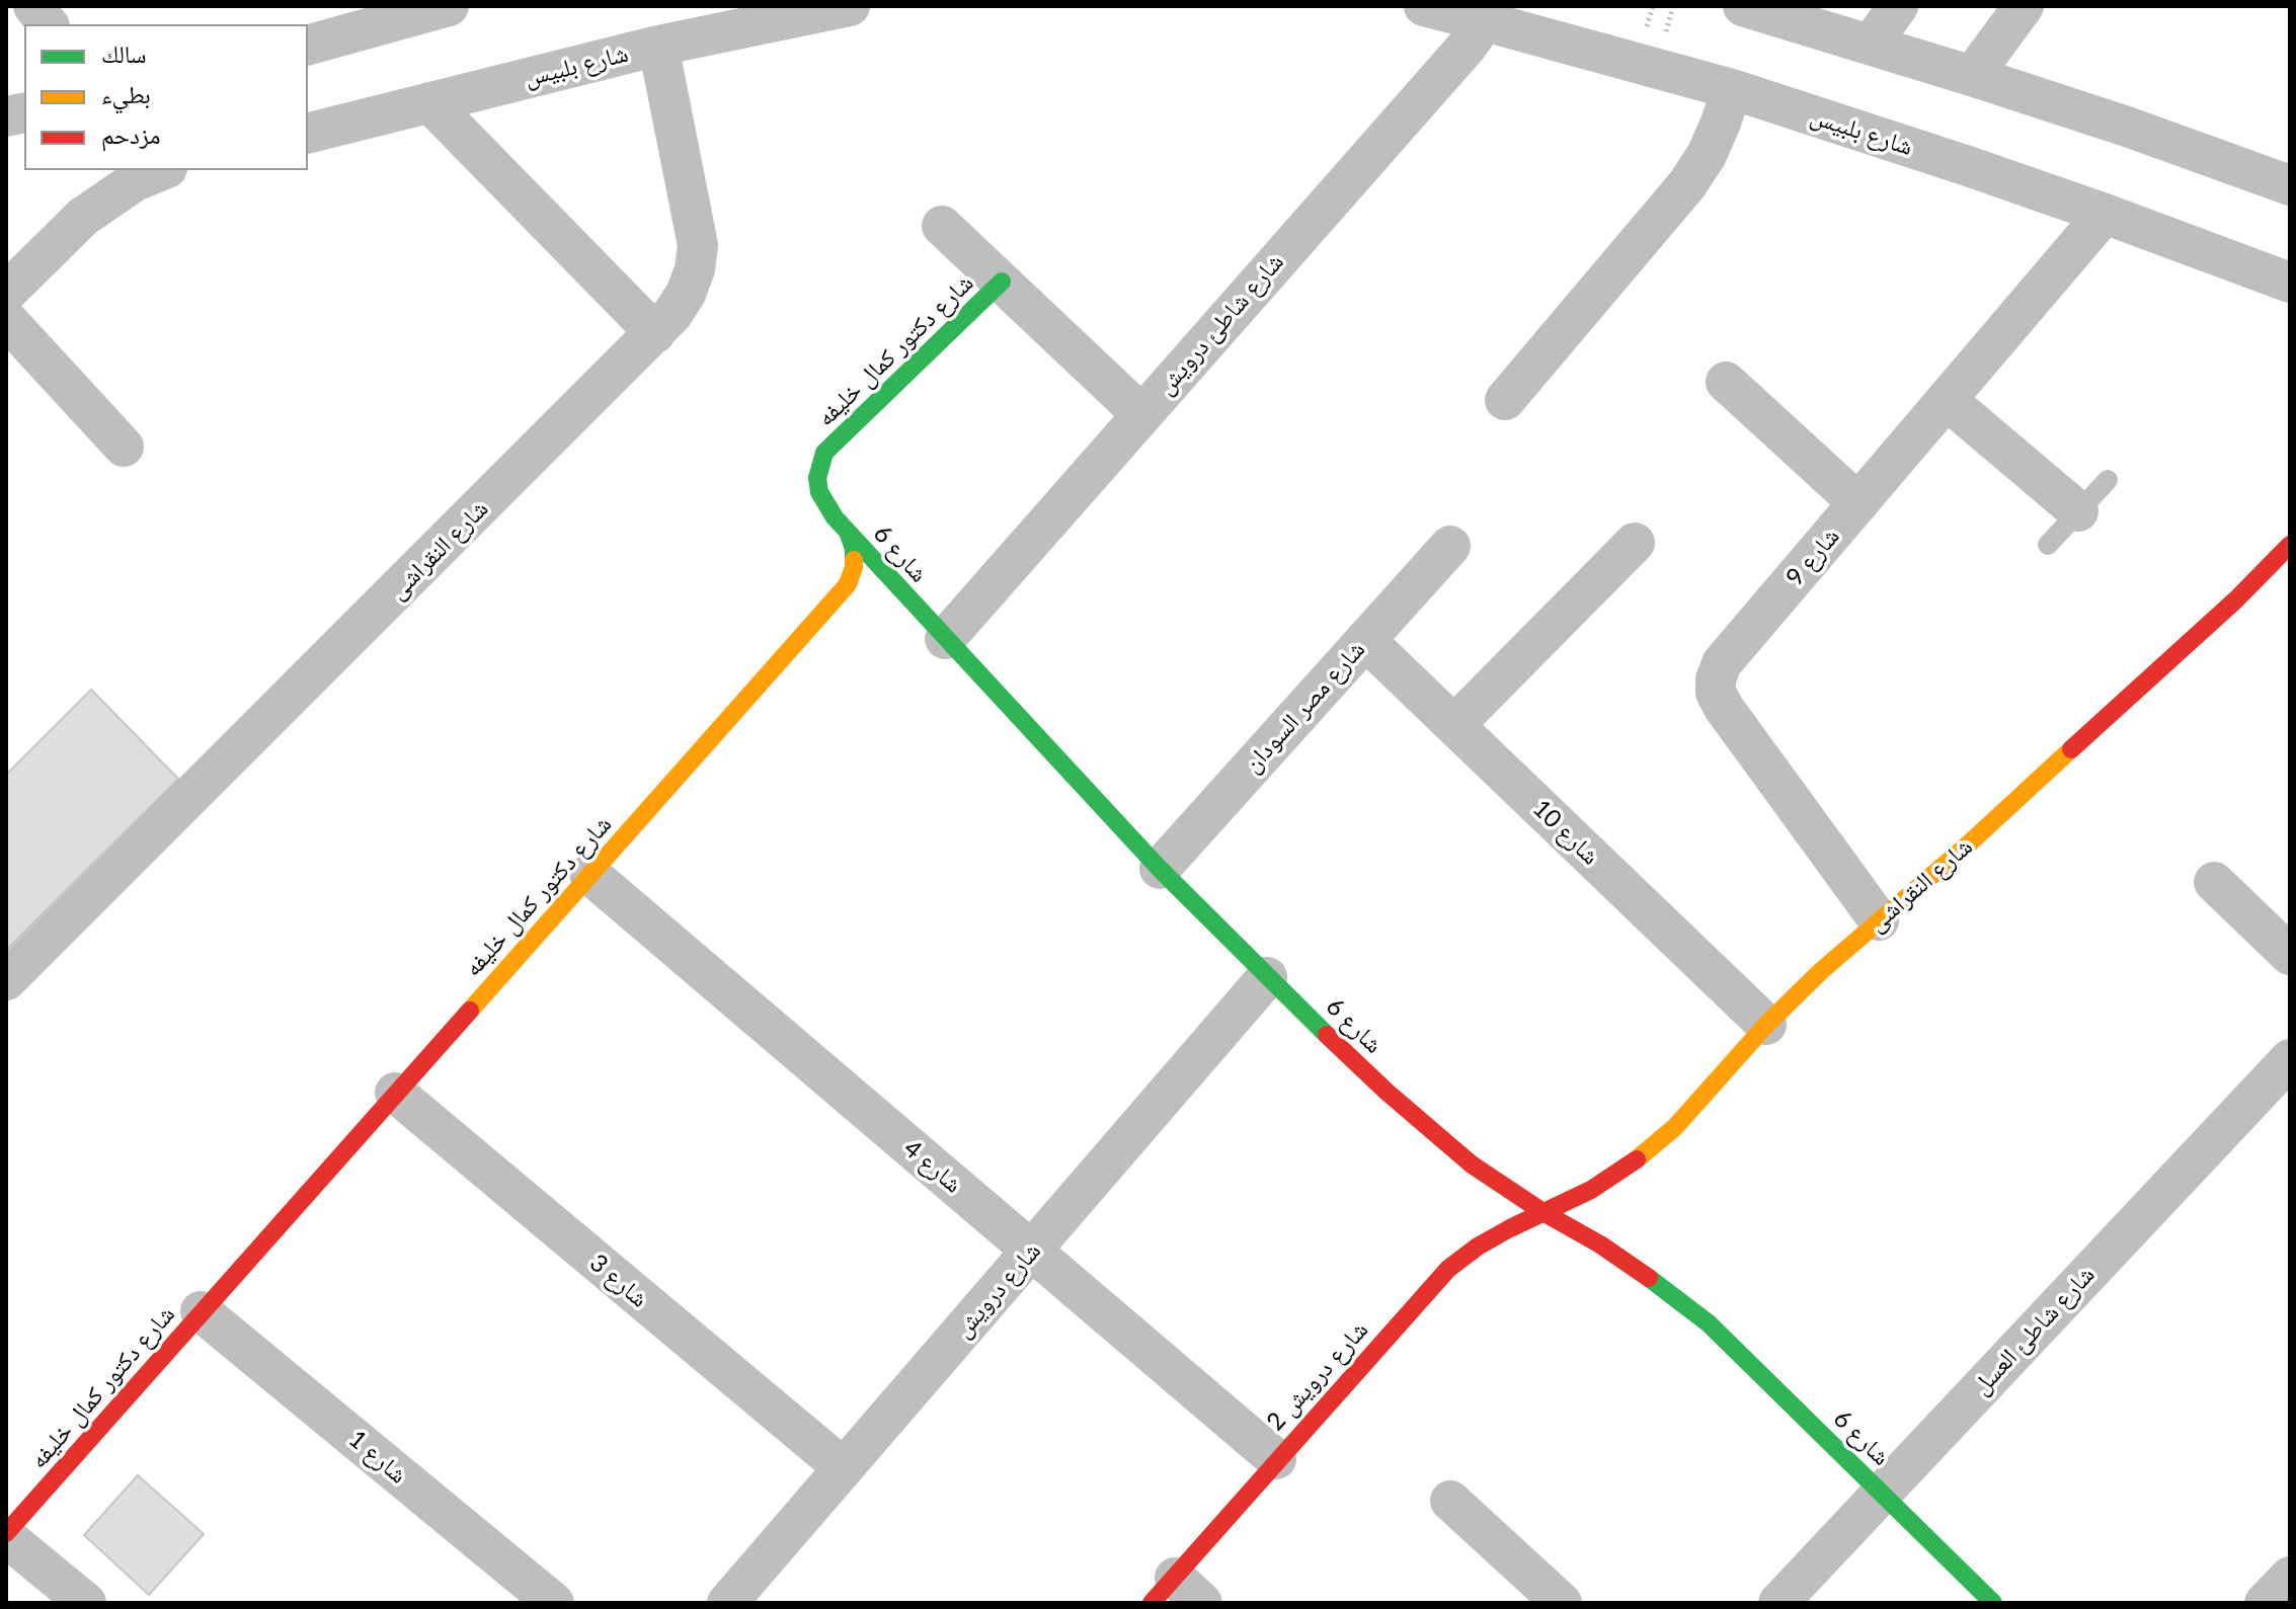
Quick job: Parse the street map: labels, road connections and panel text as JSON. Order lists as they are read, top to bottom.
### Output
{
  "streets": {
    "street": [
      "شارع بلبيس",
      "شارع شاطئ درويش",
      "شارع دكتور كمال خليفه",
      "شارع النقراشى",
      "شارع 6",
      "شارع 9",
      "شارع مصر السودان",
      "شارع 10",
      "شارع 4",
      "شارع 3",
      "شارع درويش",
      "شارع شاطئ العسل",
      "شارع درويش 2",
      "شارع 1"
    ]
  },
  "crossings": [
    ["شارع بلبيس", "شارع شاطئ درويش"],
    ["شارع بلبيس", "شارع النقراشى"],
    ["شارع بلبيس", "شارع 9"],
    ["شارع شاطئ درويش", "شارع 6"],
    ["شارع دكتور كمال خليفه", "شارع 6"],
    ["شارع دكتور كمال خليفه", "شارع 4"],
    ["شارع دكتور كمال خليفه", "شارع 3"],
    ["شارع دكتور كمال خليفه", "شارع 1"],
    ["شارع النقراشى", "شارع 6"],
    ["شارع النقراشى", "شارع 9"],
    ["شارع النقراشى", "شارع 10"],
    ["شارع النقراشى", "شارع درويش 2"],
    ["شارع 6", "شارع مصر السودان"],
    ["شارع 6", "شارع درويش"],
    ["شارع 6", "شارع شاطئ العسل"],
    ["شارع 6", "شارع درويش 2"],
    ["شارع مصر السودان", "شارع 10"],
    ["شارع 4", "شارع درويش"],
    ["شارع 4", "شارع درويش 2"],
    ["شارع 3", "شارع درويش"]
  ],
  "legend": ["سالك", "بطيء", "مزدحم"]
}
